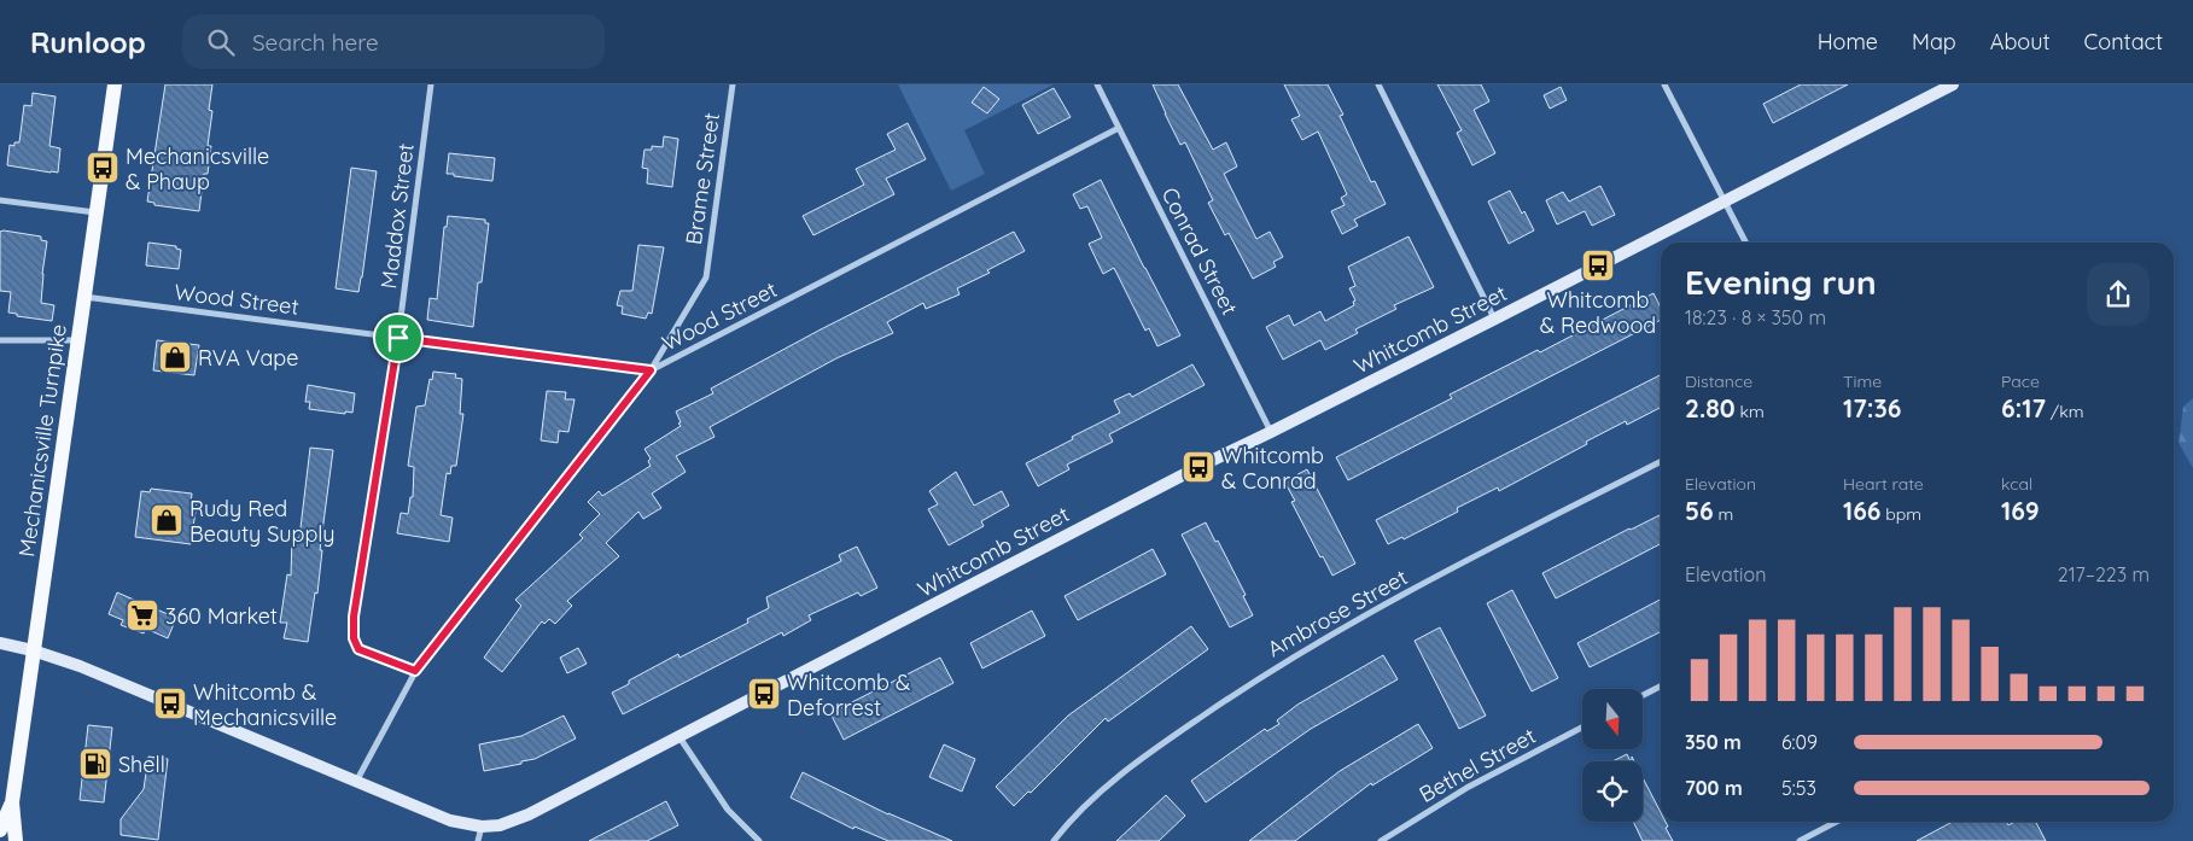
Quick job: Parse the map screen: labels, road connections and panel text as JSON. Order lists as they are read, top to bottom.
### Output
{
  "streets": {
    "main road": ["Mechanicsville Turnpike"],
    "street": [
      "Brame Street",
      "Maddox Street",
      "Conrad Street",
      "Wood Street",
      "Whitcomb Street",
      "Ambrose Street",
      "Bethel Street"
    ]
  },
  "crossings": [
    ["Brame Street", "Wood Street"],
    ["Maddox Street", "Wood Street"],
    ["Conrad Street", "Wood Street"],
    ["Conrad Street", "Whitcomb Street"],
    ["Wood Street", "Mechanicsville Turnpike"],
    ["Whitcomb Street", "Mechanicsville Turnpike"]
  ],
  "places": {
    "bus stop": [
      "Mechanicsville & Phaup",
      "Whitcomb & Redwood",
      "Whitcomb & Conrad",
      "Whitcomb & Deforrest",
      "Whitcomb & Mechanicsville"
    ],
    "shop": ["RVA Vape", "Rudy Red Beauty Supply"],
    "supermarket": ["360 Market"],
    "fuel station": ["Shell"]
  },
  "north": "bottom",
  "page": {
    "header": "Runloop",
    "search": "Search here",
    "nav": [
      "Home",
      "Map",
      "About",
      "Contact"
    ],
    "heading": ["Evening run", "18:23 · 8 × 350 m"],
    "stats": [
      ["Distance", "2.80 km"],
      ["Time", "17:36"],
      ["Pace", "6:17 /km"],
      ["Elevation", "56 m"],
      ["Heart rate", "166 bpm"],
      ["kcal", "169"]
    ],
    "chart": ["Elevation", "217–223 m"],
    "list": [
      {
        "name": "350 m",
        "note": "6:09"
      },
      {
        "name": "700 m",
        "note": "5:53"
      }
    ]
  }
}
